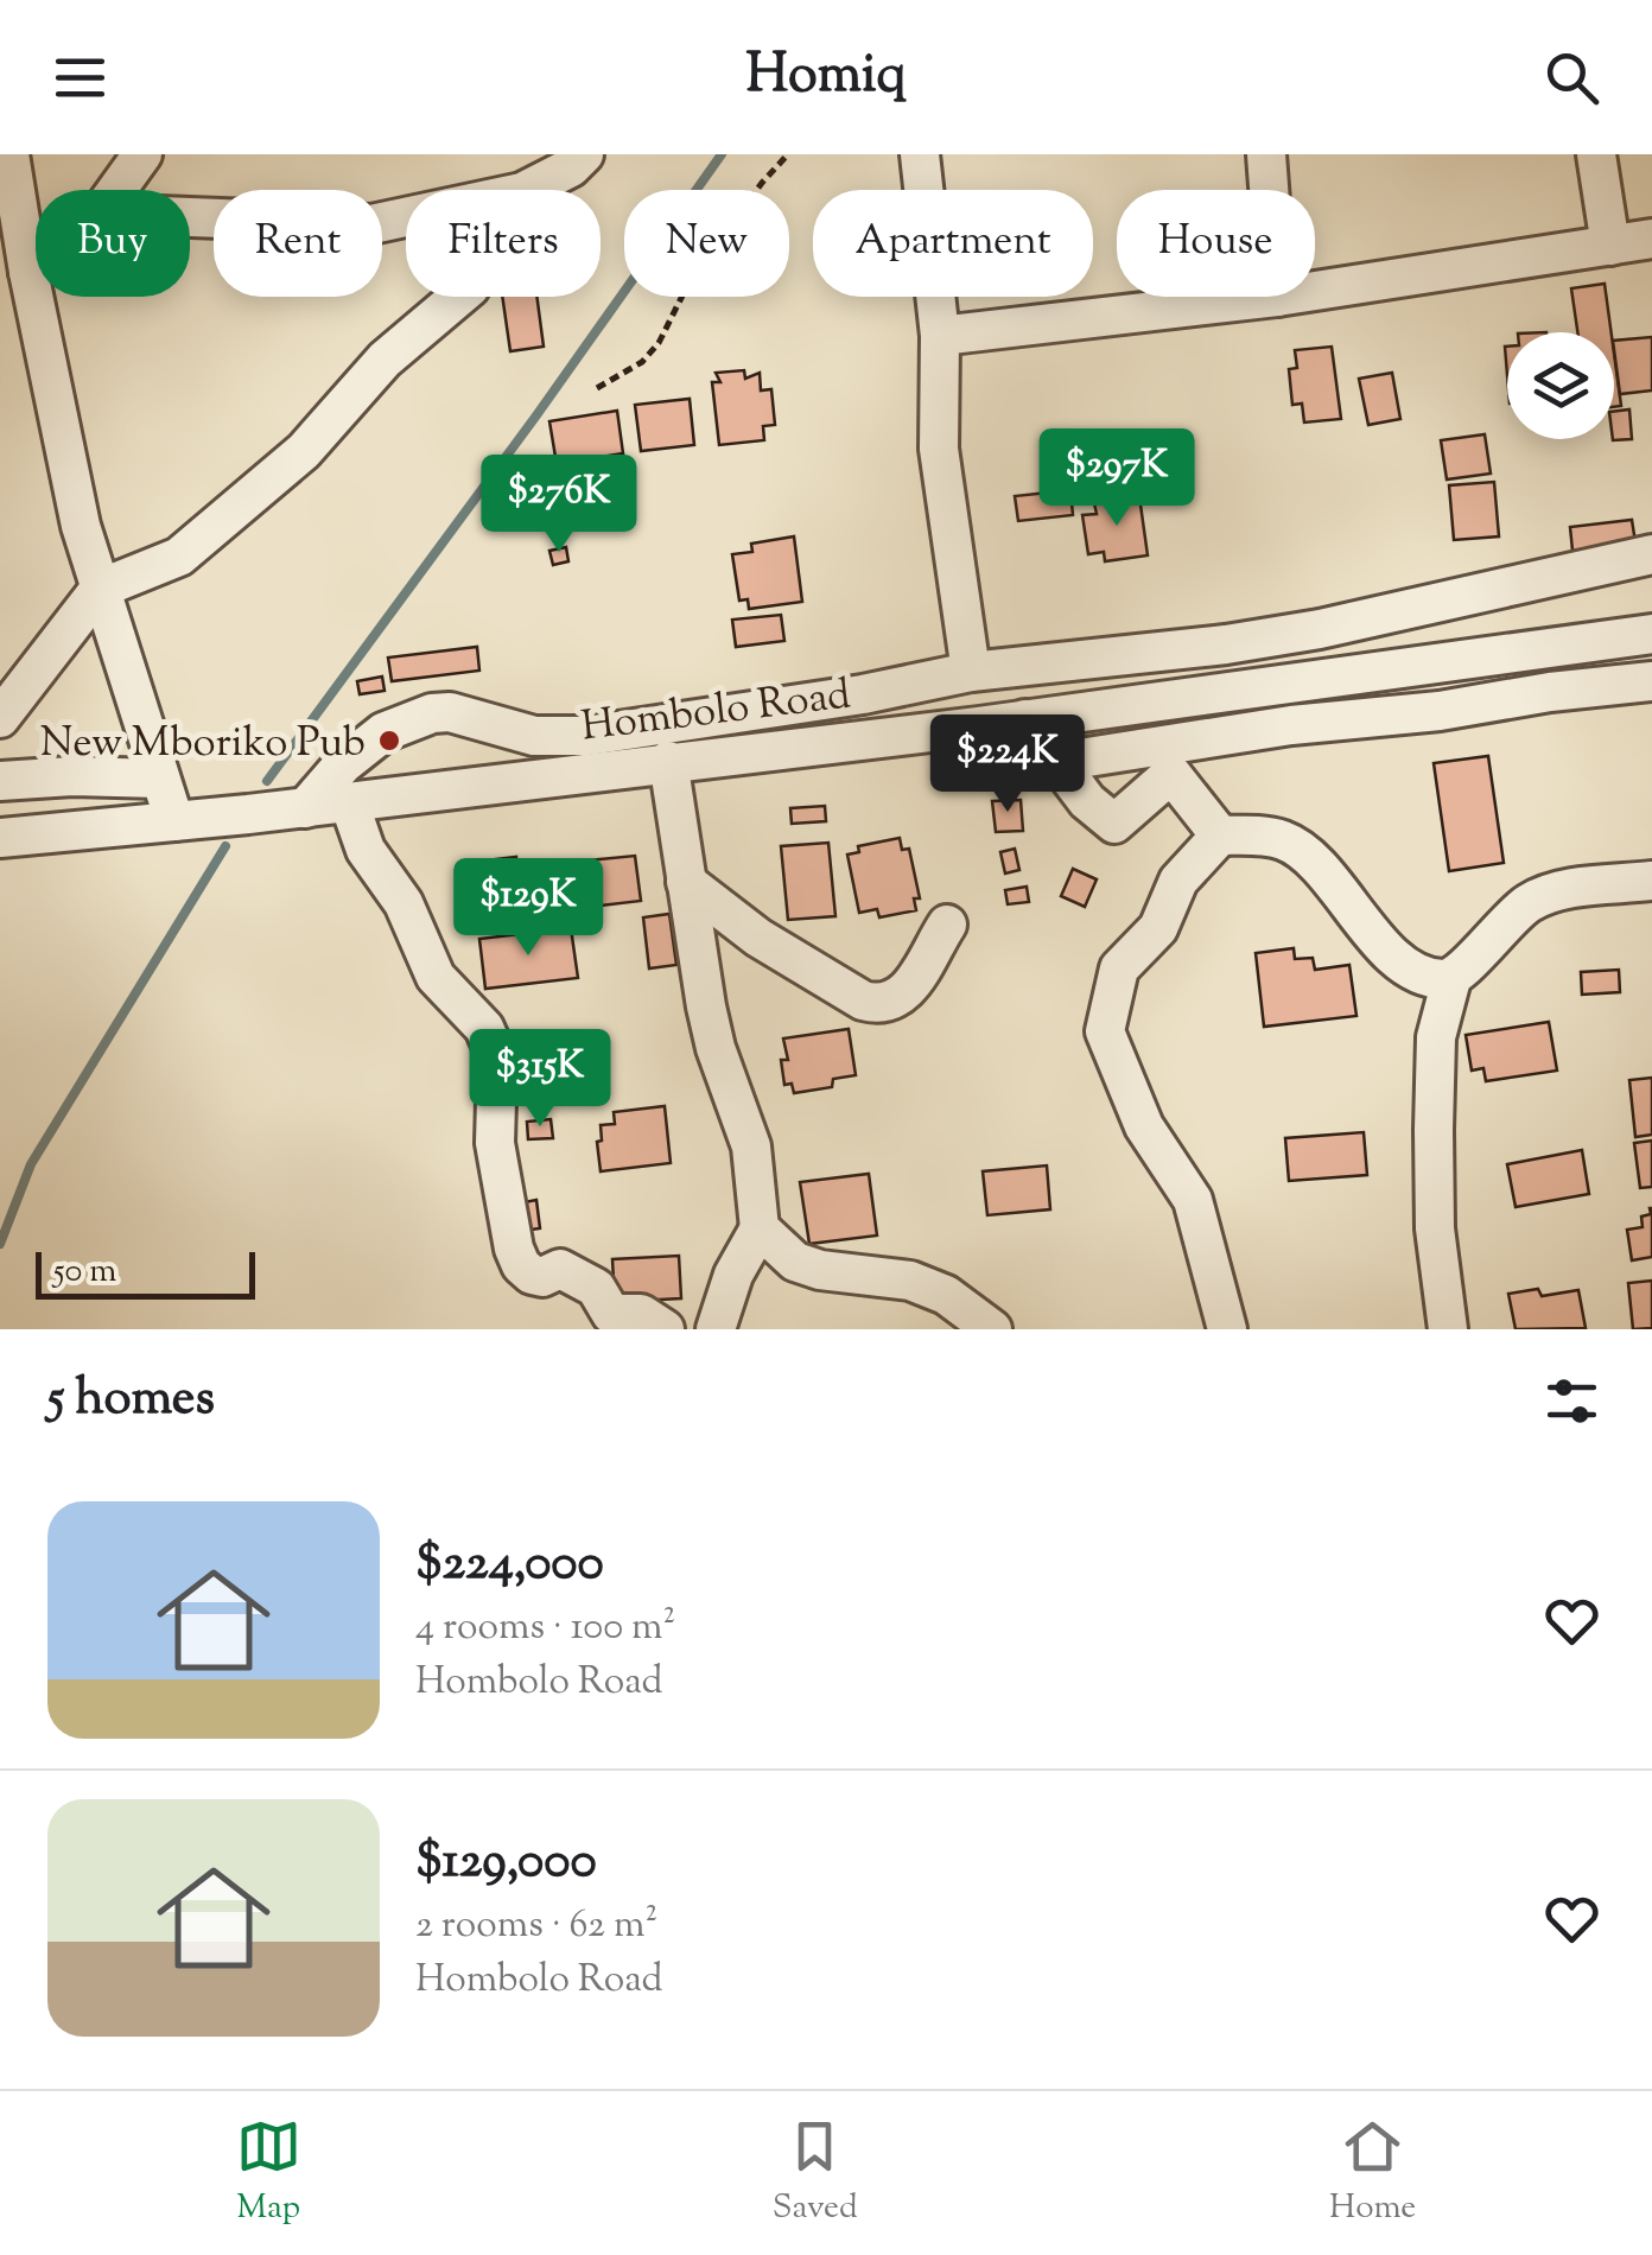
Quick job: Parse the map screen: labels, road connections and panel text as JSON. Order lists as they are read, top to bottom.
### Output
{
  "streets": {
    "street": ["Hombolo Road"]
  },
  "places": ["New Mboriko Pub"],
  "scale_bar": "50 m",
  "page": {
    "header": "Homiq",
    "chip": [
      "Buy",
      "Rent",
      "Filters",
      "New",
      "Apartment",
      "House"
    ],
    "price": [
      "$297K",
      "$276K",
      "$224K",
      "$129K",
      "$315K"
    ],
    "scale": "50 m",
    "heading": "5 homes",
    "list": [
      {
        "name": "$224,000",
        "note": "4 rooms · 100 m² · Hombolo Road"
      },
      {
        "name": "$129,000",
        "note": "2 rooms · 62 m² · Hombolo Road"
      }
    ],
    "tabs": ["Map", "Saved", "Home"]
  }
}
